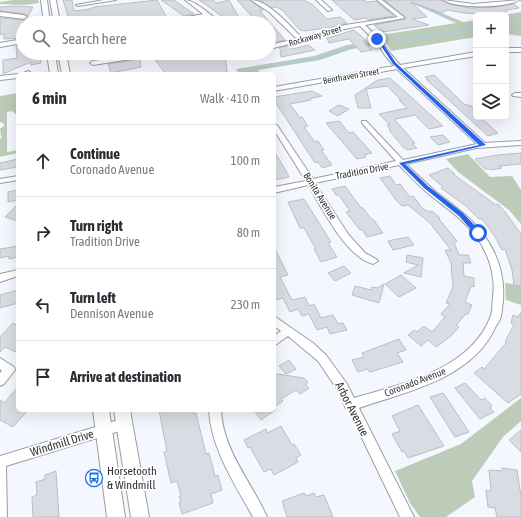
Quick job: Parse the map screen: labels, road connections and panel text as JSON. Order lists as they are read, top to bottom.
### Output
{
  "streets": {
    "street": [
      "Rockaway Street",
      "Benthaven Street",
      "Tradition Drive",
      "Bonita Avenue",
      "Coronado Avenue",
      "Arbor Avenue",
      "Windmill Drive"
    ]
  },
  "crossings": [
    ["Tradition Drive", "Bonita Avenue"],
    ["Tradition Drive", "Coronado Avenue"],
    ["Coronado Avenue", "Arbor Avenue"]
  ],
  "places": {
    "bus stop": ["Horsetooth & Windmill"]
  },
  "page": {
    "map_buttons": ["+", "−"],
    "search": "Search here",
    "heading": ["6 min", "Walk · 410 m"],
    "list": [
      ["Continue", "Coronado Avenue", "100 m"],
      ["Turn right", "Tradition Drive", "80 m"],
      ["Turn left", "Dennison Avenue", "230 m"],
      "Arrive at destination"
    ]
  }
}
